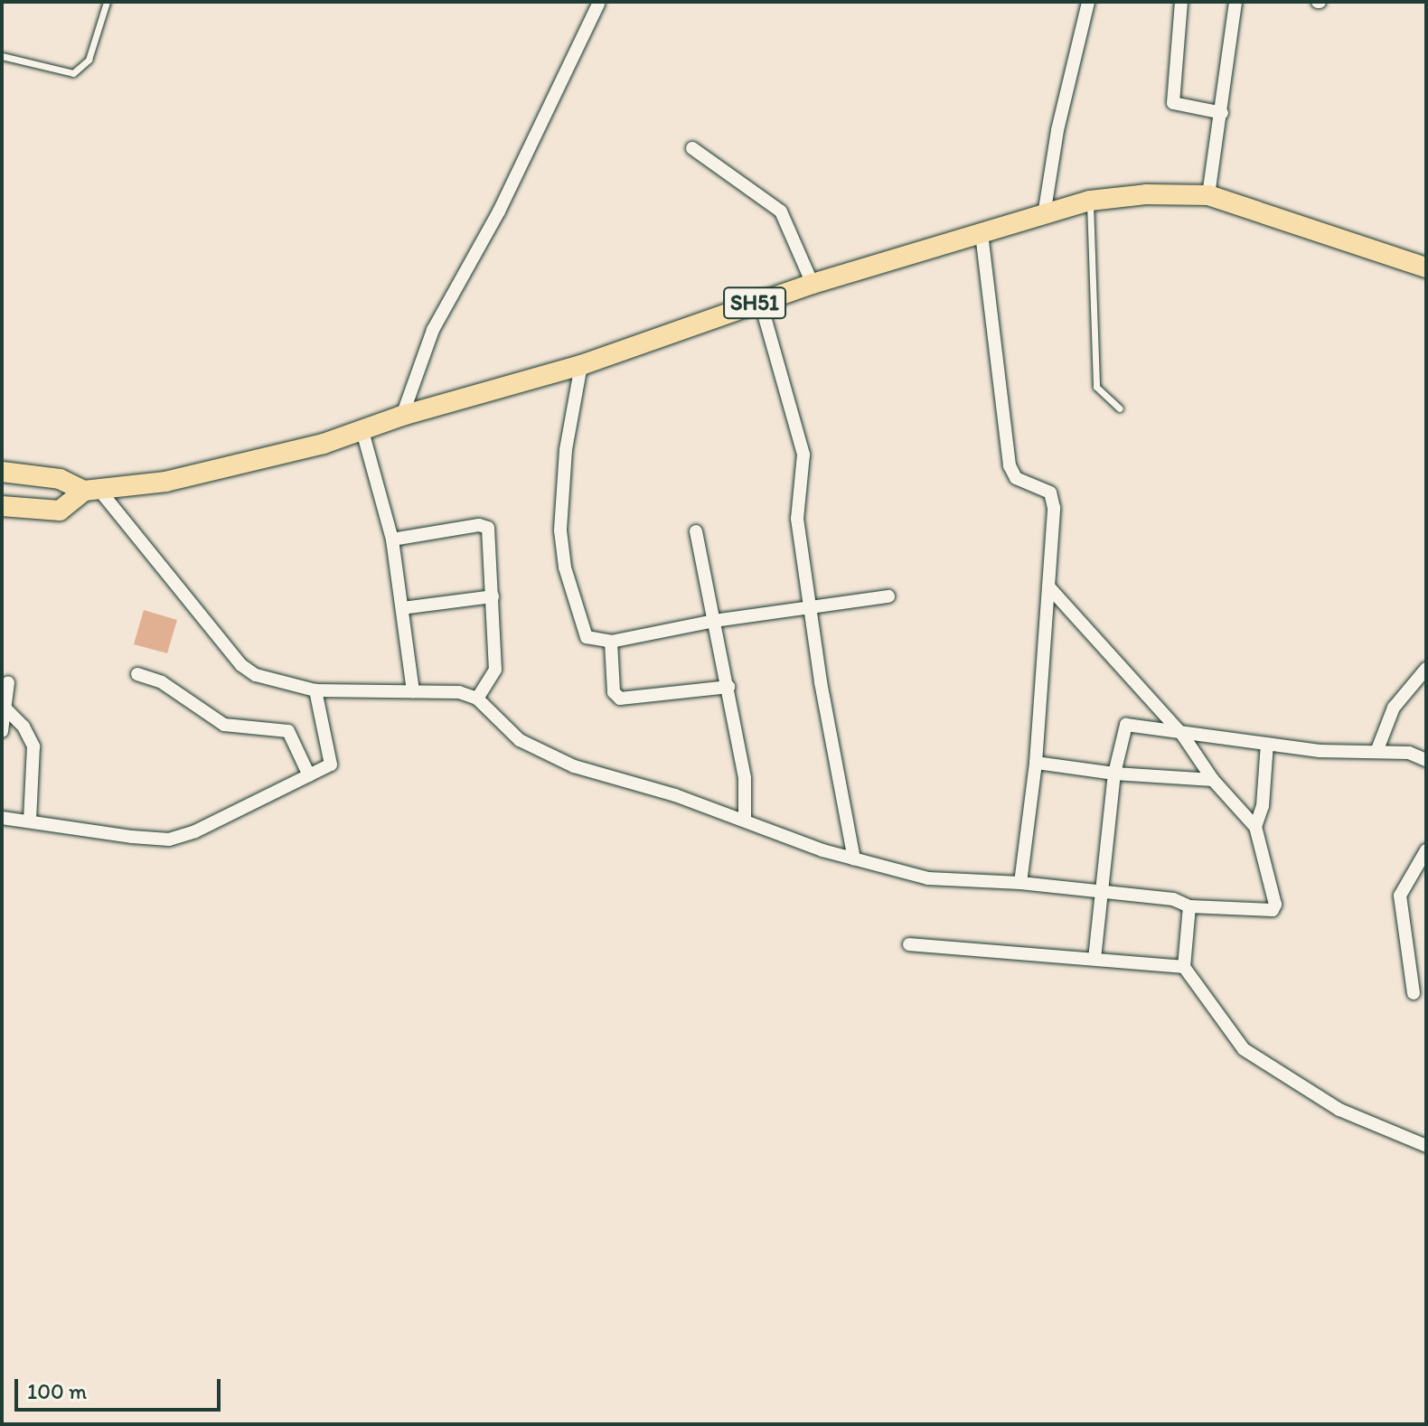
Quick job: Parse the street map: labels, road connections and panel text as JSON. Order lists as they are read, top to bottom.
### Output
{
  "streets": {
    "main road": ["SH51"]
  },
  "scale_bar": "100 m"
}
